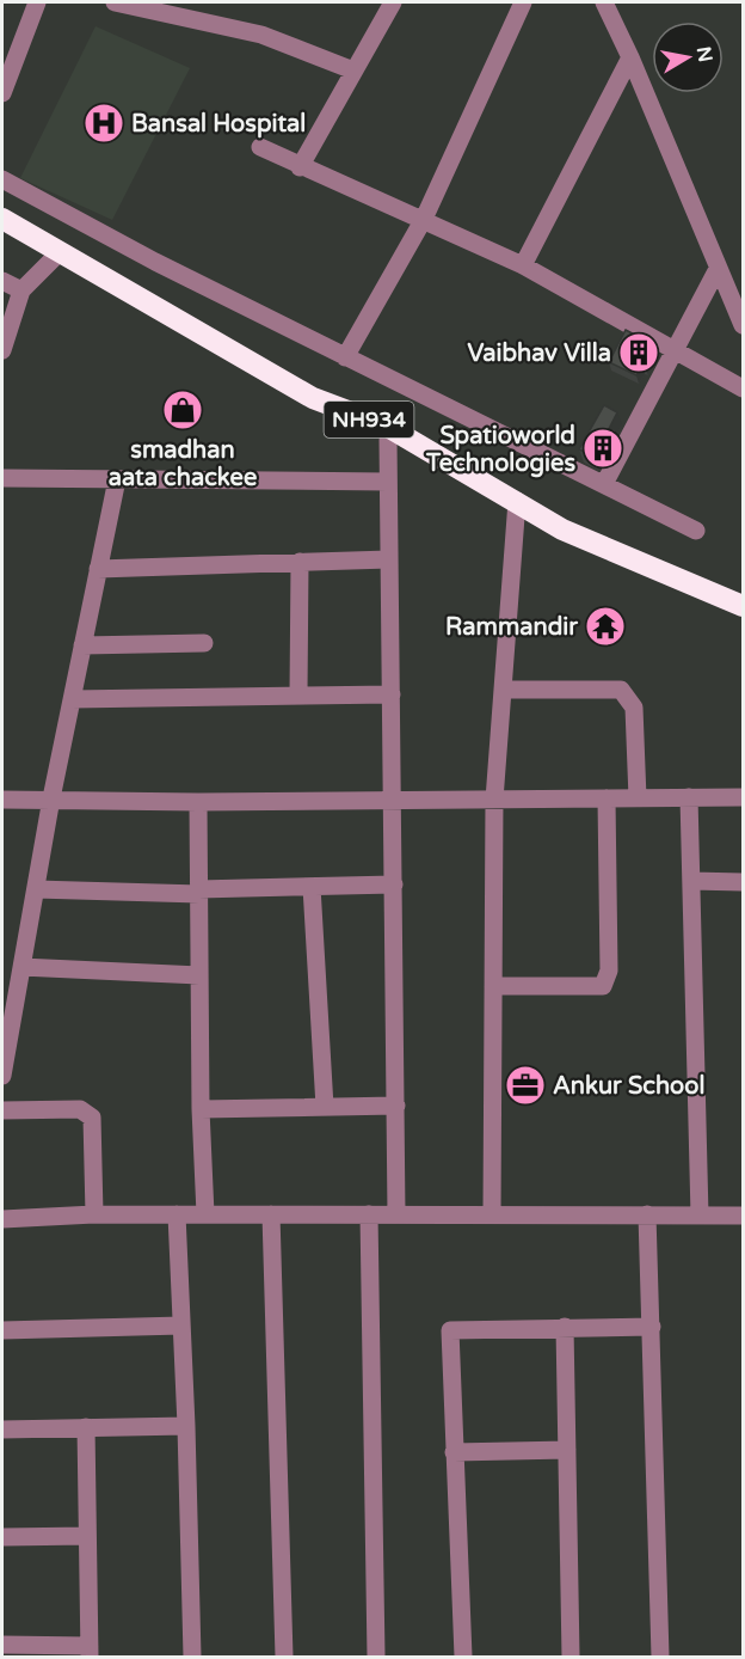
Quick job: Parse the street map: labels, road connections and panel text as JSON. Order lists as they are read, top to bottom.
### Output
{
  "streets": {
    "highway": ["NH934"]
  },
  "places": {
    "hospital": ["Bansal Hospital"],
    "building": ["Vaibhav Villa", "Spatioworld Technologies"],
    "shop": ["smadhan aata chackee"],
    "temple": ["Rammandir"],
    "office": ["Ankur School"]
  },
  "north": "right"
}
